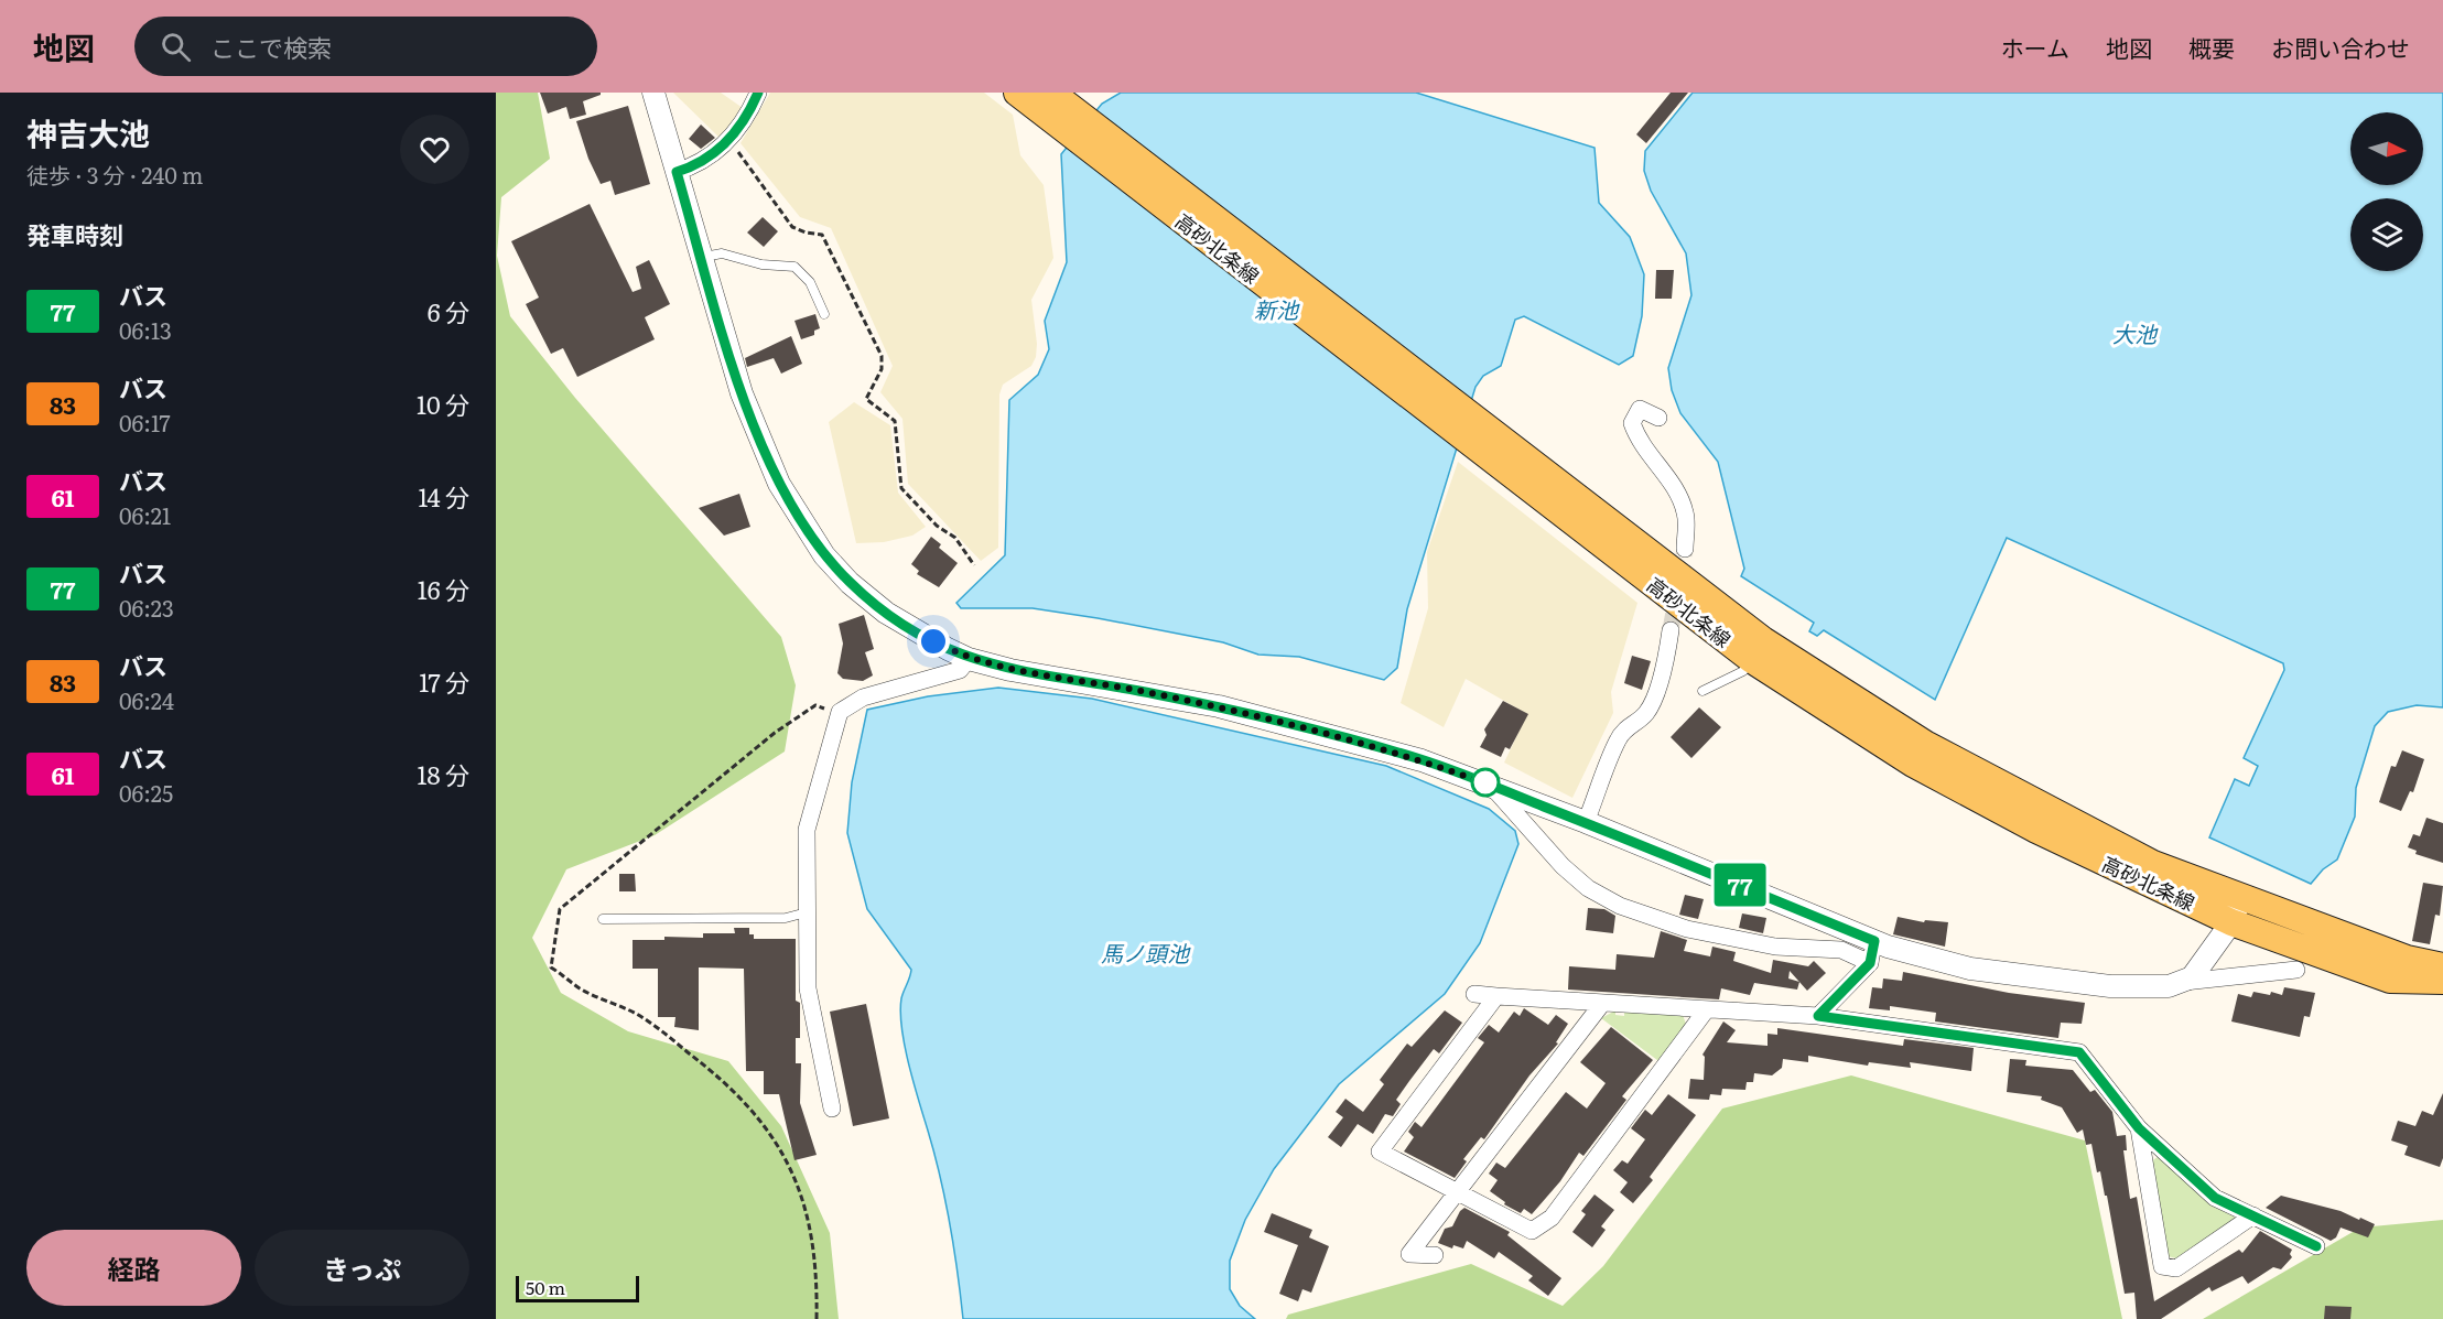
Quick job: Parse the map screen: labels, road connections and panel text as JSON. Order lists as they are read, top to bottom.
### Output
{
  "streets": {
    "main road": ["高砂北条線"]
  },
  "water": ["新池", "大池", "馬ノ頭池"],
  "lines": ["bus line 77"],
  "scale_bar": "50 m",
  "north": "right",
  "page": {
    "header": "地図",
    "search": "ここで検索",
    "nav": [
      "ホーム",
      "地図",
      "概要",
      "お問い合わせ"
    ],
    "heading": [
      ["神吉大池", "徒歩 · 3 分 · 240 m"],
      "発車時刻"
    ],
    "on_map": "77",
    "list": [
      {
        "mark": "77",
        "name": "バス",
        "note": "06:13",
        "value": "6 分"
      },
      {
        "mark": "83",
        "name": "バス",
        "note": "06:17",
        "value": "10 分"
      },
      {
        "mark": "61",
        "name": "バス",
        "note": "06:21",
        "value": "14 分"
      },
      {
        "mark": "77",
        "name": "バス",
        "note": "06:23",
        "value": "16 分"
      },
      {
        "mark": "83",
        "name": "バス",
        "note": "06:24",
        "value": "17 分"
      },
      {
        "mark": "61",
        "name": "バス",
        "note": "06:25",
        "value": "18 分"
      }
    ],
    "buttons": ["経路", "きっぷ"],
    "scale": "50 m"
  }
}
